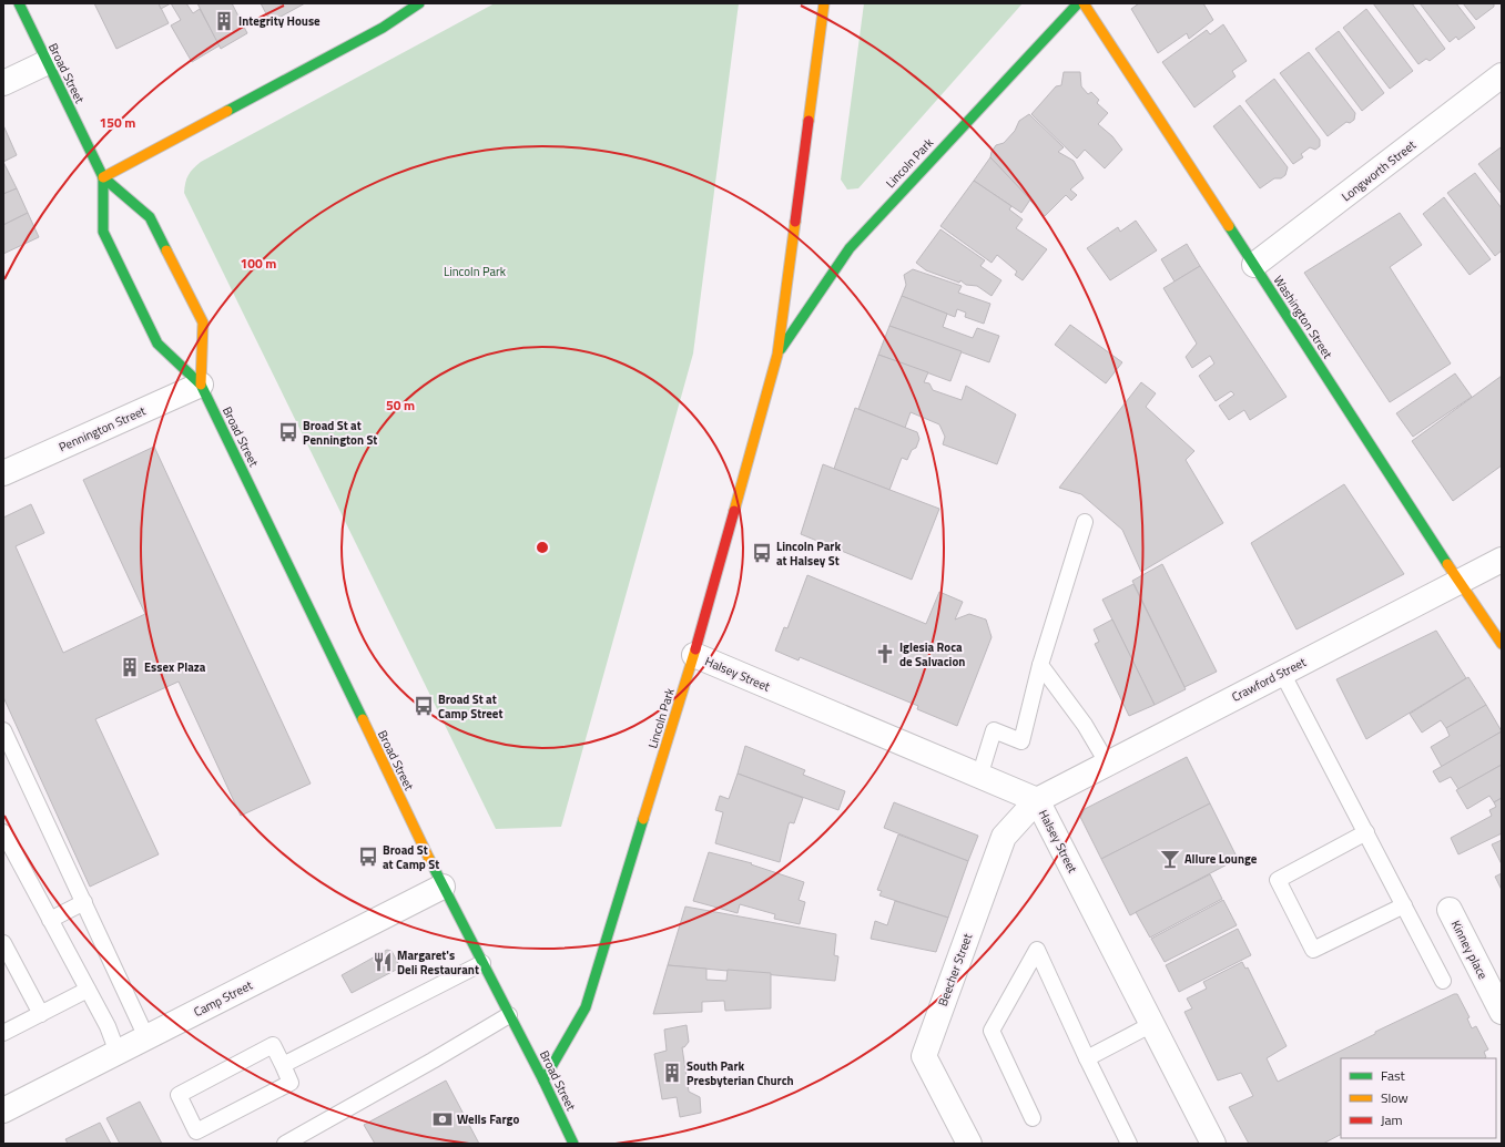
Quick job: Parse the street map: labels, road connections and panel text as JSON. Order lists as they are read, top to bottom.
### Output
{
  "streets": {
    "main road": ["Broad Street", "Lincoln Park", "Washington Street"],
    "street": [
      "Longworth Street",
      "Pennington Street",
      "Halsey Street",
      "Crawford Street",
      "Kinney place",
      "Beecher Street",
      "Camp Street"
    ]
  },
  "crossings": [
    ["Broad Street", "Lincoln Park"],
    ["Broad Street", "Pennington Street"],
    ["Broad Street", "Camp Street"],
    ["Lincoln Park", "Halsey Street"],
    ["Longworth Street", "Washington Street"],
    ["Washington Street", "Crawford Street"],
    ["Halsey Street", "Crawford Street"],
    ["Halsey Street", "Beecher Street"],
    ["Crawford Street", "Beecher Street"]
  ],
  "parks": ["Lincoln Park"],
  "places": {
    "building": ["Integrity House", "Essex Plaza", "South Park Presbyterian Church"],
    "bus stop": [
      "Broad St at Pennington St",
      "Lincoln Park at Halsey St",
      "Broad St at Camp Street",
      "Broad St at Camp St"
    ],
    "church": ["Iglesia Roca de Salvacion"],
    "bar": ["Allure Lounge"],
    "restaurant": ["Margaret's Deli Restaurant"],
    "bank": ["Wells Fargo"]
  },
  "legend": ["Fast", "Slow", "Jam"],
  "rings": ["150 m", "100 m", "50 m"]
}
